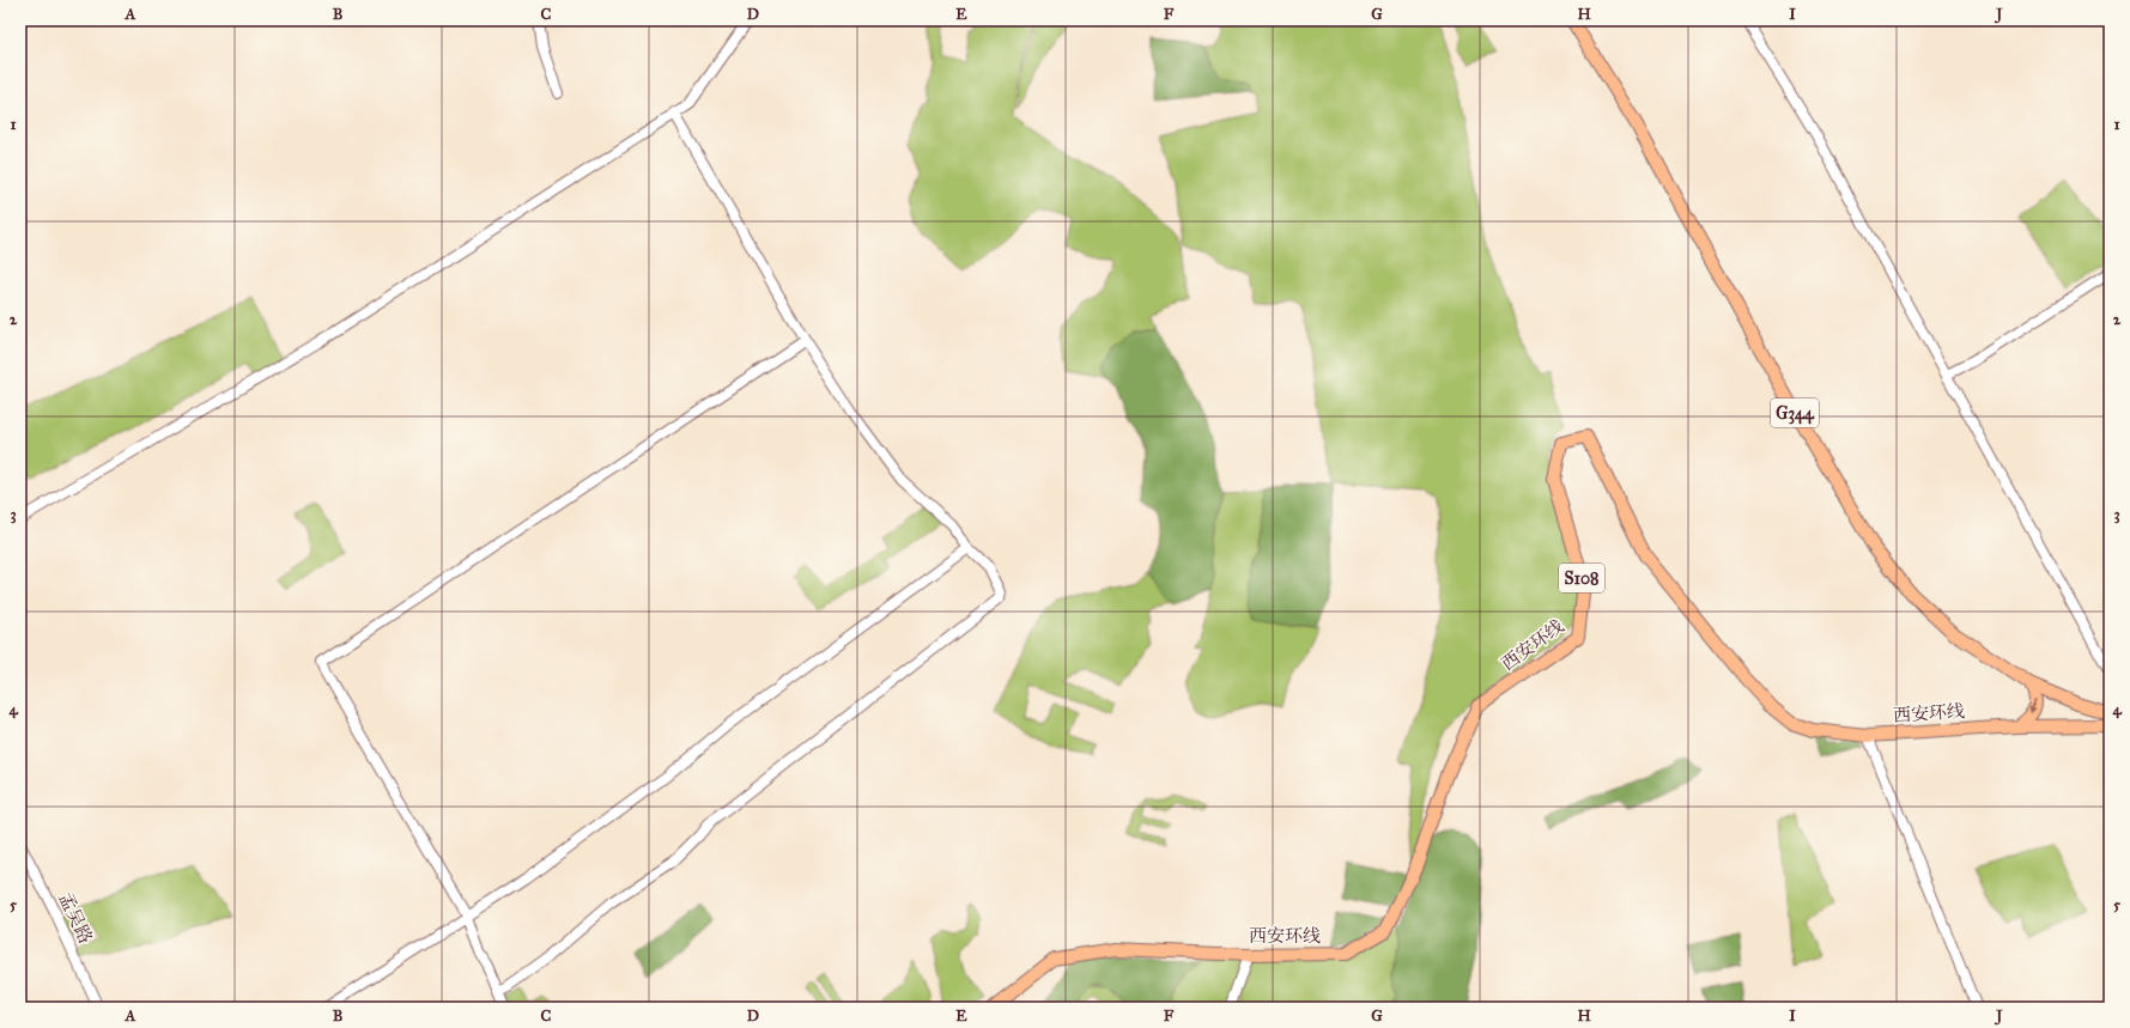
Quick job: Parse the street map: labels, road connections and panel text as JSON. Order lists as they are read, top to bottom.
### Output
{
  "streets": {
    "main road": ["G344", "S108", "西安环线"],
    "street": ["孟吴路"]
  },
  "grid": {
    "columns": [
      "A",
      "B",
      "C",
      "D",
      "E",
      "F",
      "G",
      "H",
      "I",
      "J"
    ],
    "rows": [
      "1",
      "2",
      "3",
      "4",
      "5"
    ]
  }
}
